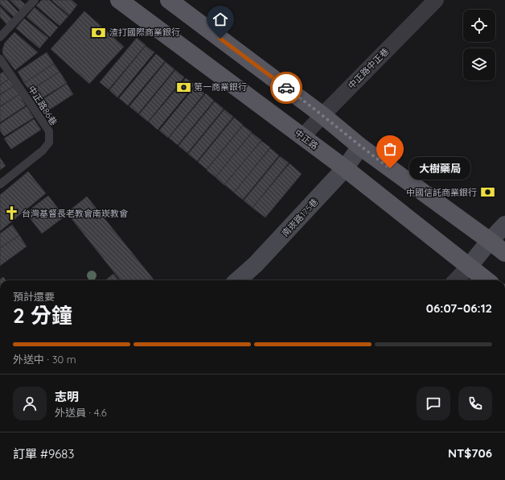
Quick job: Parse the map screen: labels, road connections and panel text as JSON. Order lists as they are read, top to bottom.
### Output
{
  "streets": {
    "main road": ["中正路"],
    "street": ["中正路中正巷", "南崁路175巷"],
    "lane": ["中正路86巷"]
  },
  "crossings": [
    ["中正路中正巷", "中正路"],
    ["中正路", "南崁路175巷"]
  ],
  "places": {
    "bank": ["渣打國際商業銀行", "第一商業銀行", "中國信託商業銀行"],
    "other": ["大樹藥局"],
    "church": ["台灣基督長老教會南崁教會"]
  },
  "page": {
    "bubble": "大樹藥局",
    "heading": ["2 分鐘", "預計還要", "06:07–06:12"],
    "panel": [
      "志明",
      "外送員 · 4.6",
      "訂單 #9683",
      "NT$706"
    ],
    "bar": "外送中 · 30 m"
  }
}
